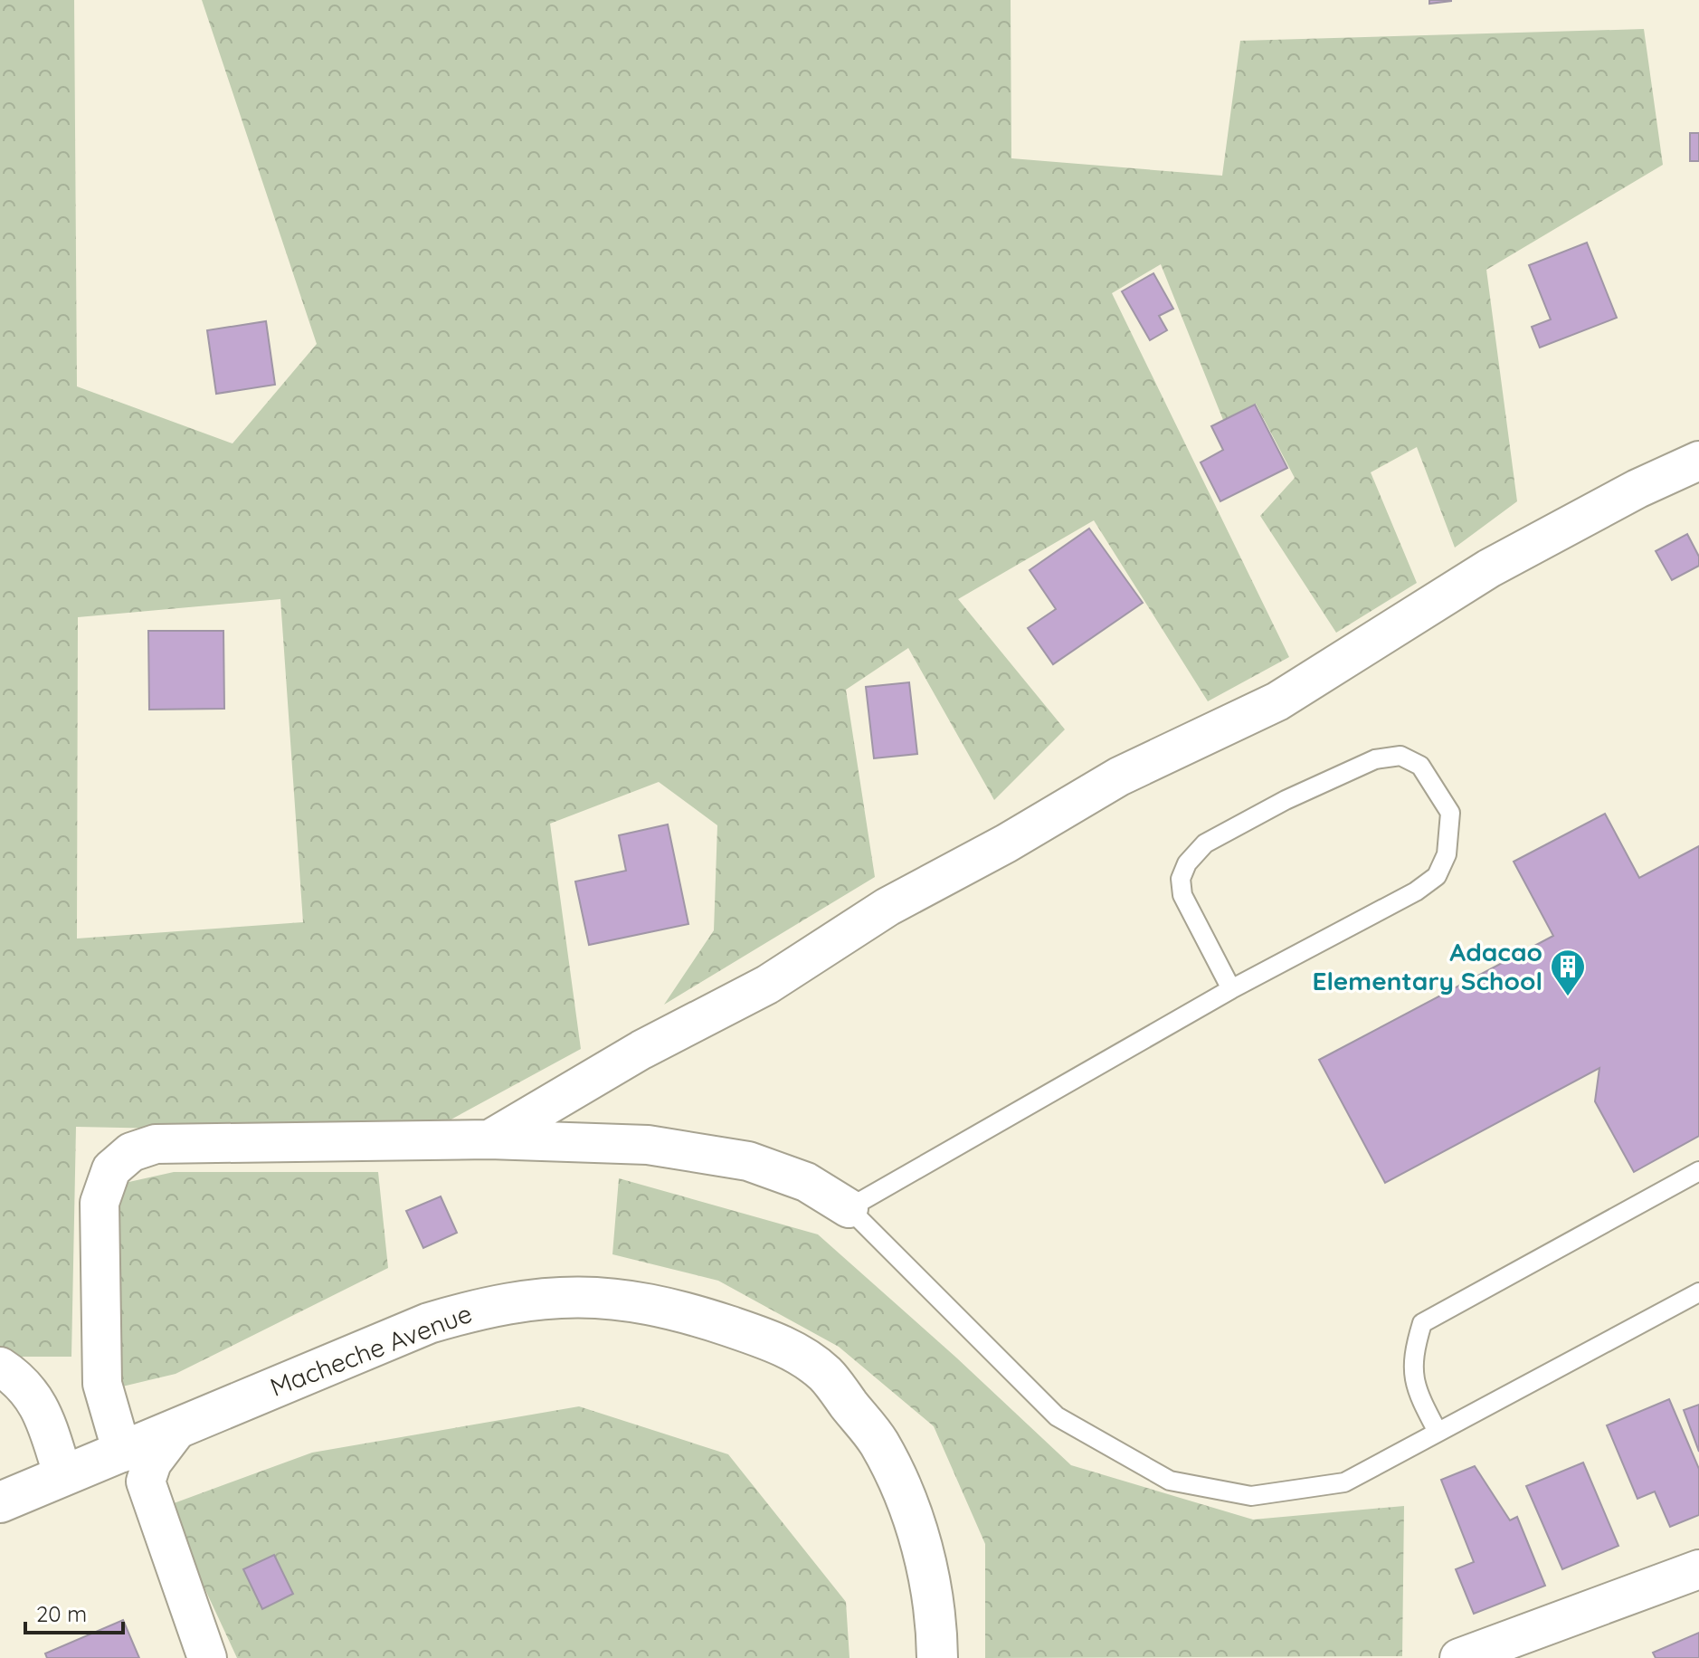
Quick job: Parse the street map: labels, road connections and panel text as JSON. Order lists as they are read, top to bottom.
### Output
{
  "streets": {
    "main road": ["Macheche Avenue"]
  },
  "places": {
    "building": ["Adacao Elementary School"]
  },
  "scale_bar": "20 m"
}
